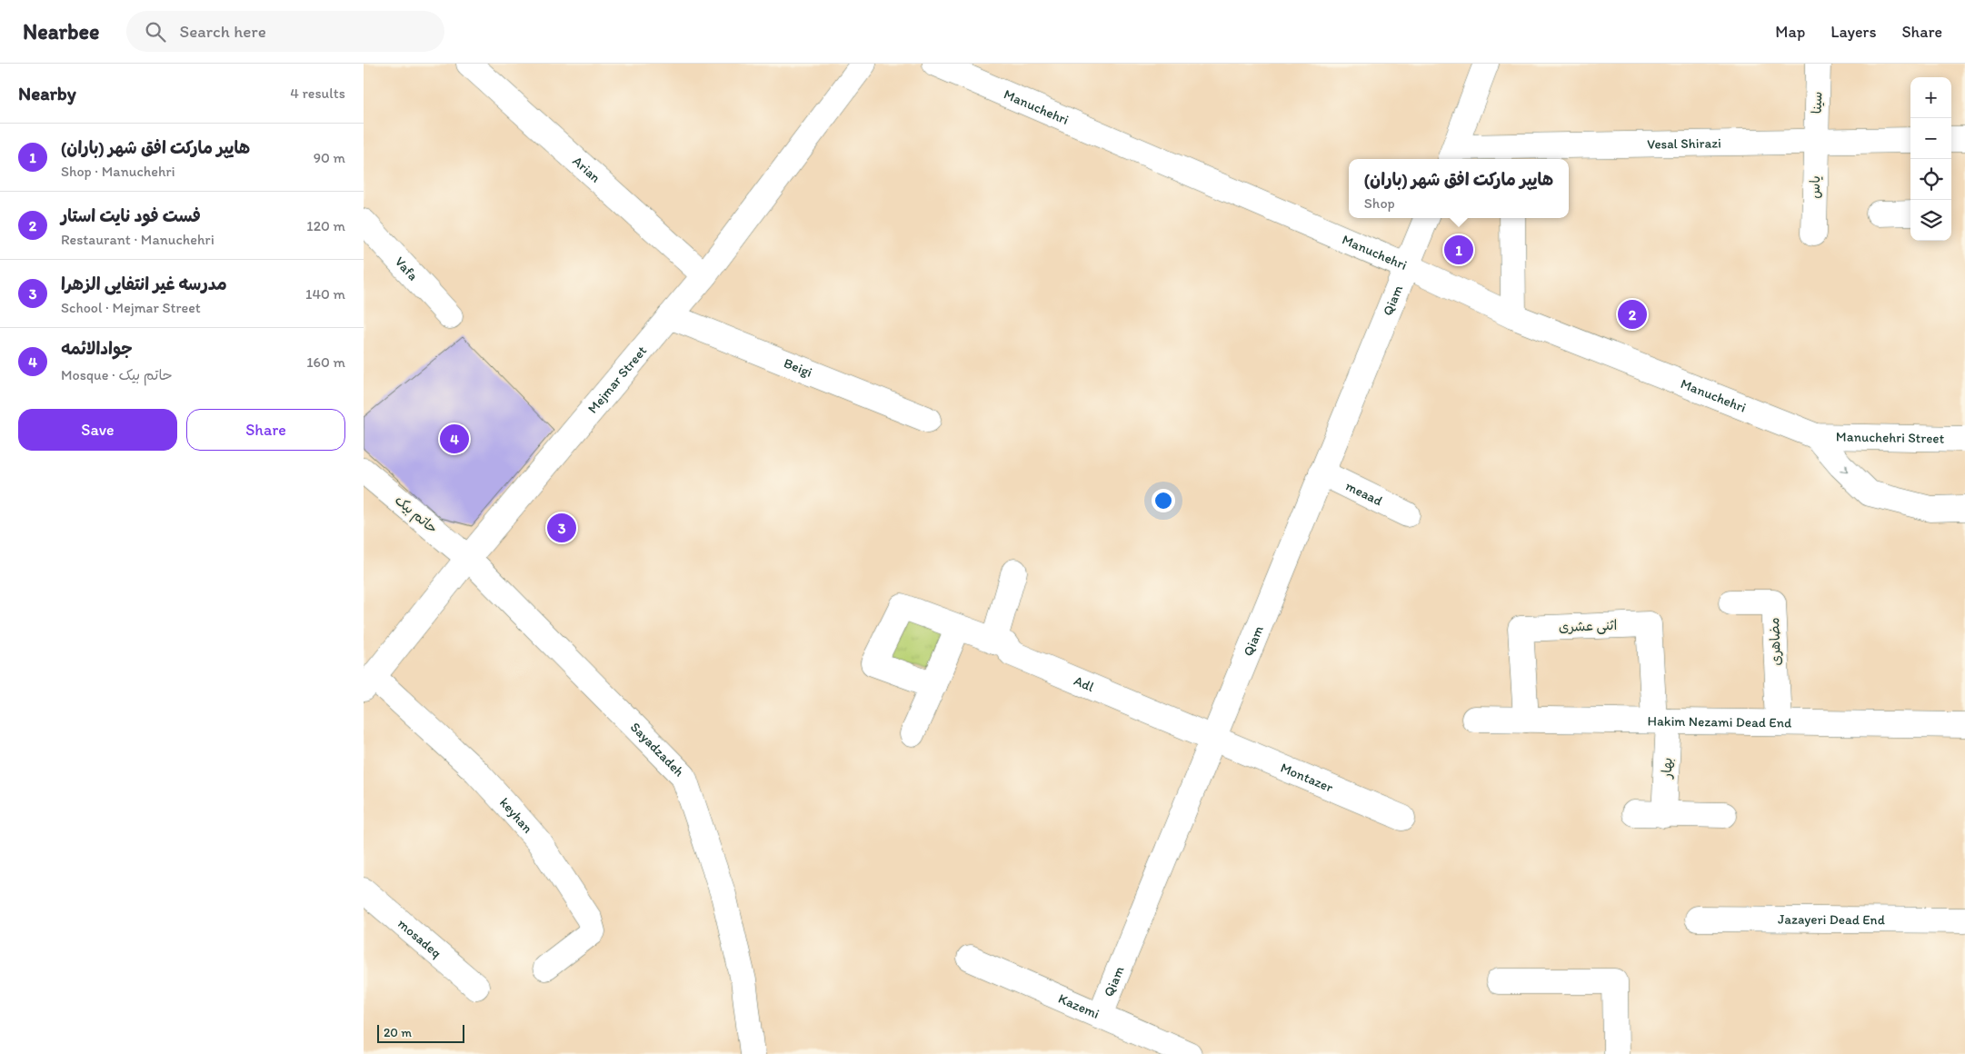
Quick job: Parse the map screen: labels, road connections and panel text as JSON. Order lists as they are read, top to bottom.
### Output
{
  "streets": {
    "street": [
      "سینا",
      "Manuchehri",
      "Vesal Shirazi",
      "Arian",
      "یاس",
      "Vafa",
      "Qiam",
      "Beigi",
      "Mejmar Street",
      "Manuchehri Street",
      "meaad",
      "حاتم بیک",
      "اثنی عشری",
      "مضاهری",
      "Adl",
      "Hakim Nezami Dead End",
      "Sayadzadeh",
      "بهار",
      "Montazer",
      "keyhan",
      "Jazayeri Dead End",
      "mosadeq",
      "Kazemi"
    ]
  },
  "crossings": [
    ["سینا", "Vesal Shirazi"],
    ["سینا", "یاس"],
    ["Manuchehri", "Qiam"],
    ["Manuchehri", "Manuchehri Street"],
    ["Vesal Shirazi", "یاس"],
    ["Arian", "Mejmar Street"],
    ["Qiam", "meaad"],
    ["Qiam", "Adl"],
    ["Qiam", "Montazer"],
    ["Qiam", "Kazemi"],
    ["Beigi", "Mejmar Street"],
    ["Mejmar Street", "حاتم بیک"],
    ["Mejmar Street", "Sayadzadeh"],
    ["Mejmar Street", "keyhan"],
    ["حاتم بیک", "Sayadzadeh"],
    ["اثنی عشری", "Hakim Nezami Dead End"],
    ["اثنی عشری", "بهار"],
    ["مضاهری", "Hakim Nezami Dead End"],
    ["Adl", "Montazer"],
    ["Hakim Nezami Dead End", "بهار"]
  ],
  "scale_bar": "20 m",
  "page": {
    "header": "Nearbee",
    "search": "Search here",
    "nav": ["Map", "Layers", "Share"],
    "heading": ["Nearby", "4 results"],
    "map_buttons": ["+", "−"],
    "list": [
      {
        "mark": "1",
        "name": "هایپر مارکت افق شهر (باران)",
        "note": "Shop · Manuchehri",
        "value": "90 m"
      },
      {
        "mark": "2",
        "name": "فست فود نایت استار",
        "note": "Restaurant · Manuchehri",
        "value": "120 m"
      },
      {
        "mark": "3",
        "name": "مدرسه غیر انتفایی الزهرا",
        "note": "School · Mejmar Street",
        "value": "140 m"
      },
      {
        "mark": "4",
        "name": "جوادالائمه",
        "note": "Mosque · حاتم بیک",
        "value": "160 m"
      }
    ],
    "popup": ["هایپر مارکت افق شهر (باران)", "Shop"],
    "pins": [
      "1",
      "2",
      "4",
      "3"
    ],
    "buttons": ["Save", "Share"],
    "scale": "20 m"
  }
}
